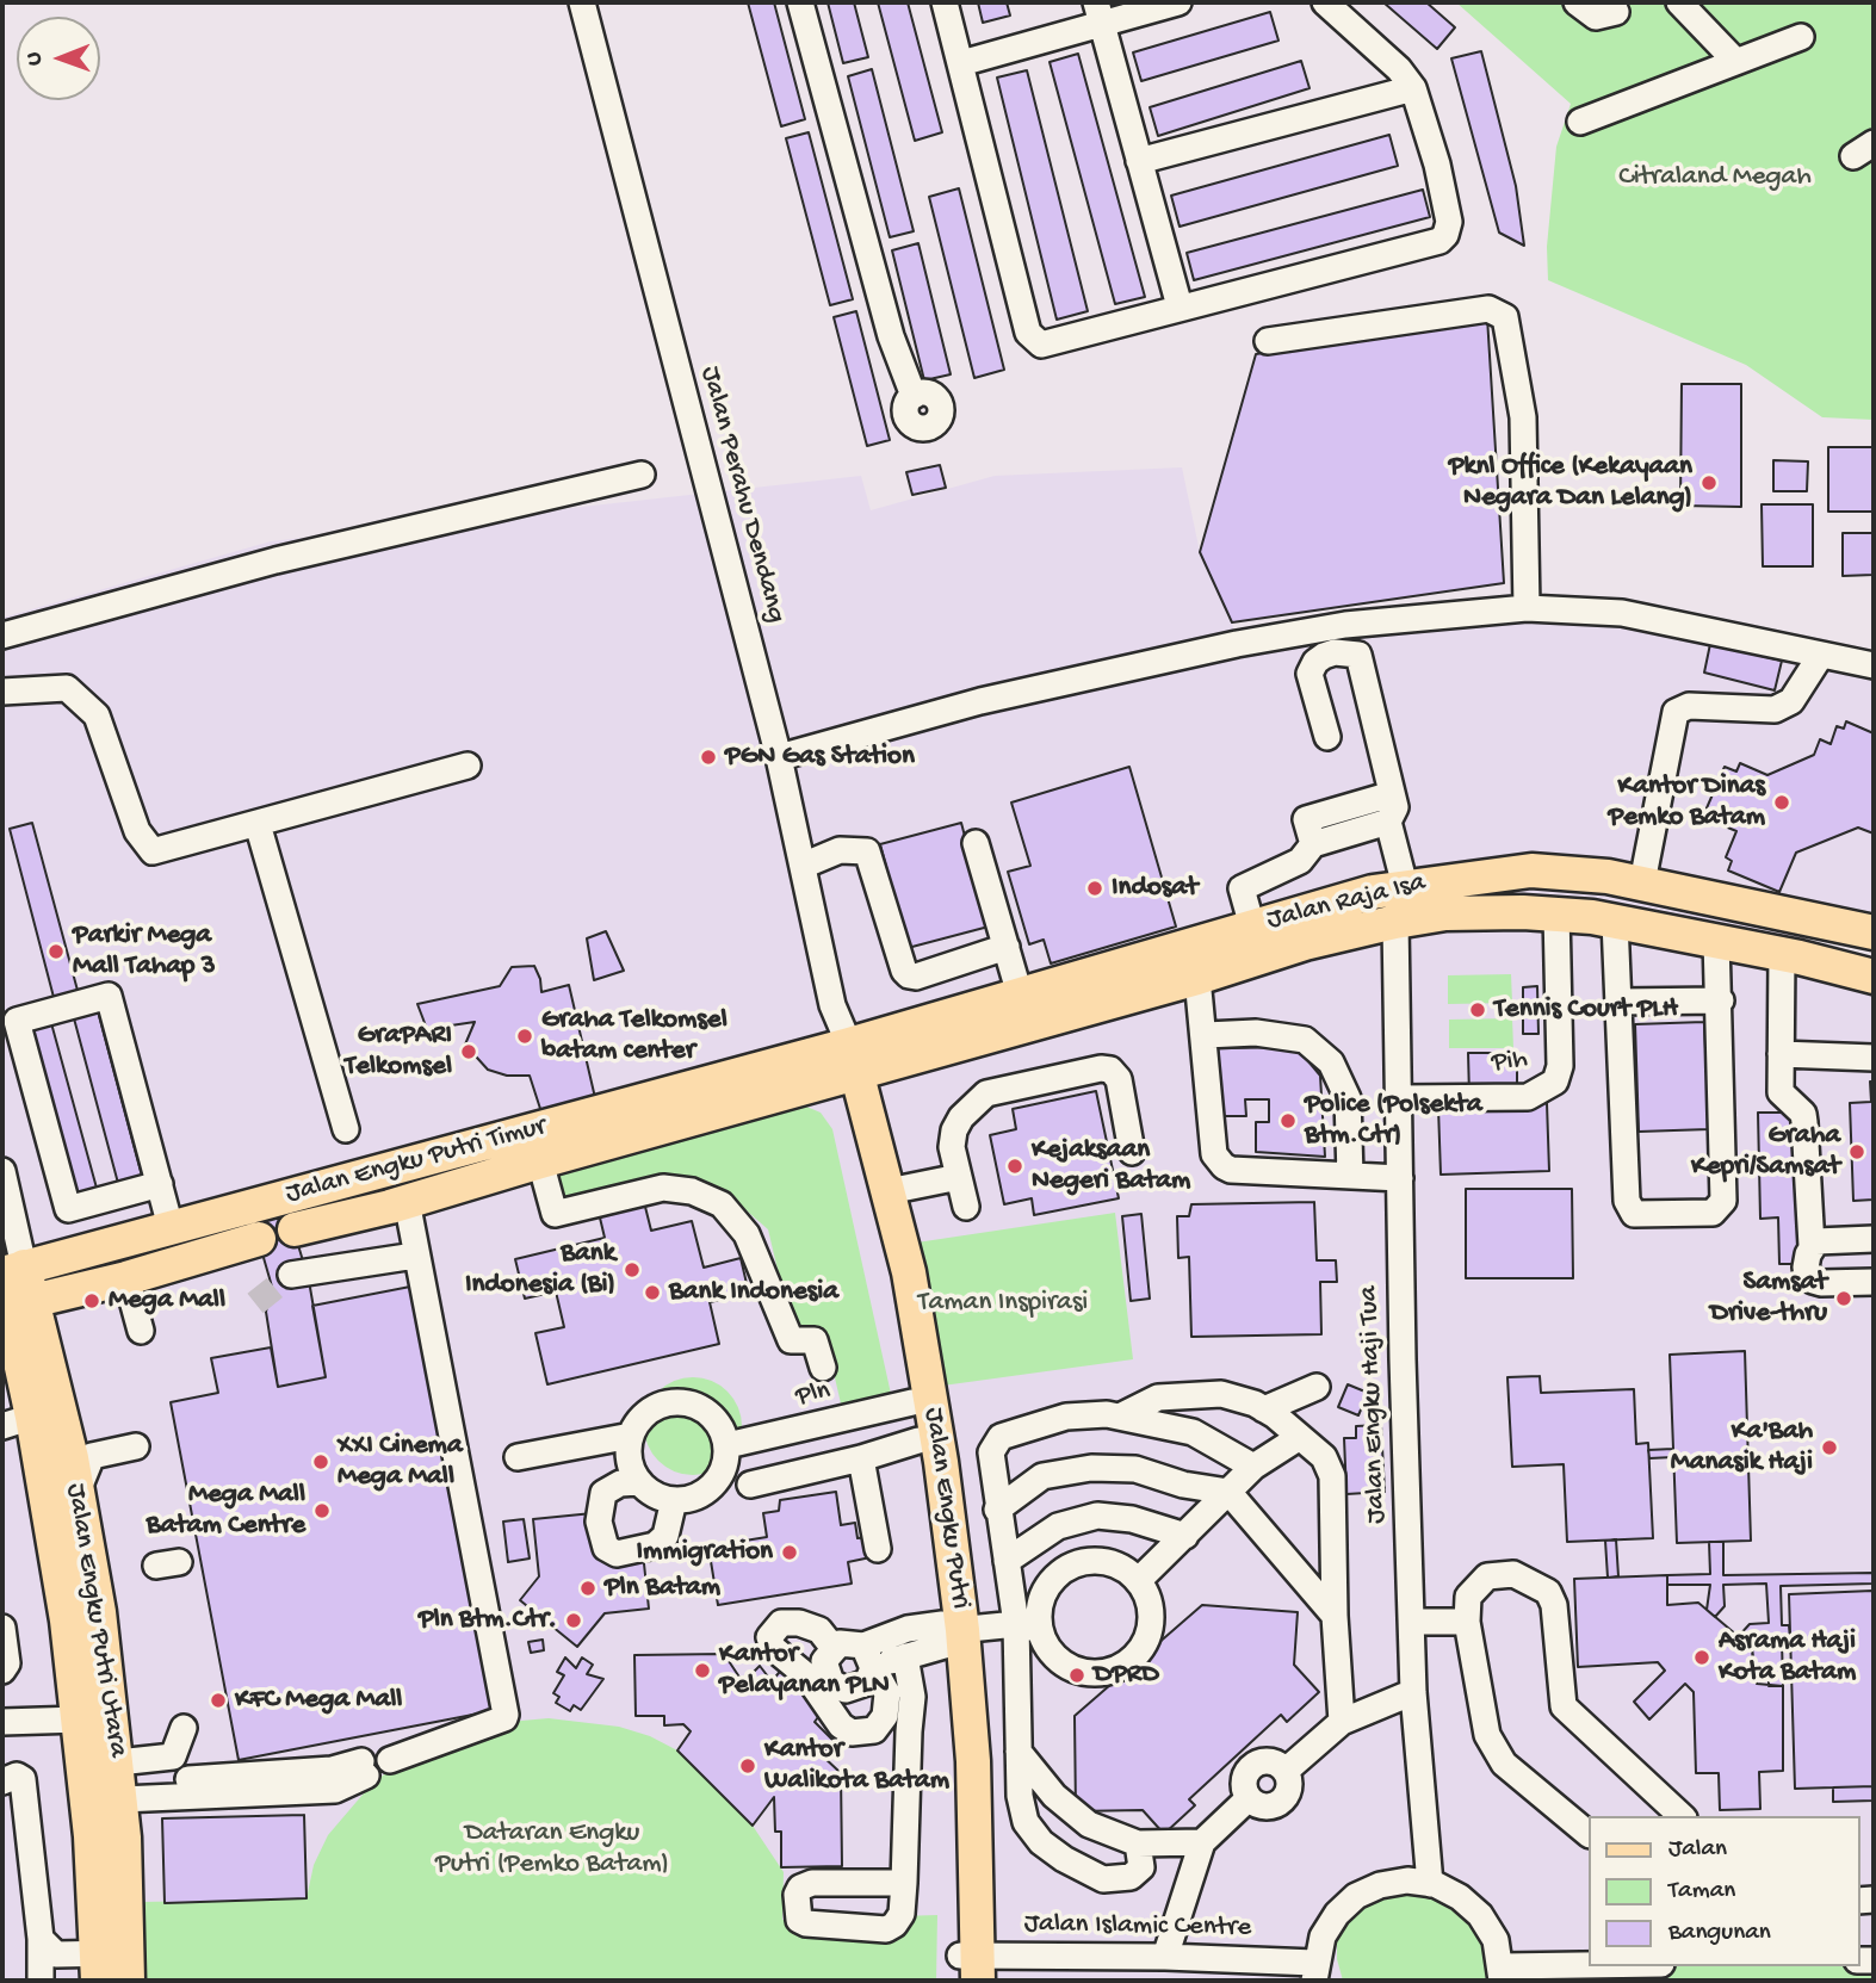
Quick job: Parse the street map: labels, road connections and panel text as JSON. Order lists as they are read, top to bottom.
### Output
{
  "streets": {
    "main road": [
      "Jalan Raja Isa",
      "Jalan Engku Putri Timur",
      "Jalan Engku Putri",
      "Jalan Engku Putri Utara"
    ],
    "street": [
      "Jalan Perahu Dendang",
      "Pih",
      "Pln",
      "Jalan Engku Haji Tua",
      "Jalan Islamic Centre"
    ]
  },
  "crossings": [
    ["Jalan Perahu Dendang", "Jalan Raja Isa"],
    ["Jalan Perahu Dendang", "Jalan Engku Putri Timur"],
    ["Jalan Perahu Dendang", "Jalan Engku Putri"],
    ["Jalan Raja Isa", "Pih"],
    ["Jalan Raja Isa", "Jalan Engku Putri Timur"],
    ["Jalan Raja Isa", "Jalan Engku Haji Tua"],
    ["Jalan Raja Isa", "Jalan Engku Putri"],
    ["Pih", "Jalan Engku Haji Tua"],
    ["Jalan Engku Putri Timur", "Jalan Engku Putri"],
    ["Jalan Engku Putri Timur", "Jalan Engku Putri Utara"],
    ["Pln", "Jalan Engku Putri"],
    ["Jalan Engku Putri", "Jalan Islamic Centre"]
  ],
  "parks": ["Citraland Megah", "Taman Inspirasi", "Dataran Engku Putri (Pemko Batam)"],
  "places": [
    "Pknl Office (Kekayaan Negara Dan Lelang)",
    "PGN Gas Station",
    "Kantor Dinas Pemko Batam",
    "Indosat",
    "Parkir Mega Mall Tahap 3",
    "Tennis Court PLH",
    "Graha Telkomsel batam center",
    "GraPARI Telkomsel",
    "Police (Polsekta Btm.Ctr)",
    "Graha Kepri/Samsat",
    "Kejaksaan Negeri Batam",
    "Bank Indonesia (Bi)",
    "Bank Indonesia",
    "Samsat Drive-thru",
    "Mega Mall",
    "Ka'Bah Manasik Haji",
    "XXI Cinema Mega Mall",
    "Mega Mall Batam Centre",
    "Immigration",
    "Pln Batam",
    "Pln Btm.Ctr.",
    "Asrama Haji Kota Batam",
    "Kantor Pelayanan PLN",
    "DPRD",
    "KFC Mega Mall",
    "Kantor Walikota Batam"
  ],
  "legend": ["Jalan", "Taman", "Bangunan"],
  "north": "left"
}
